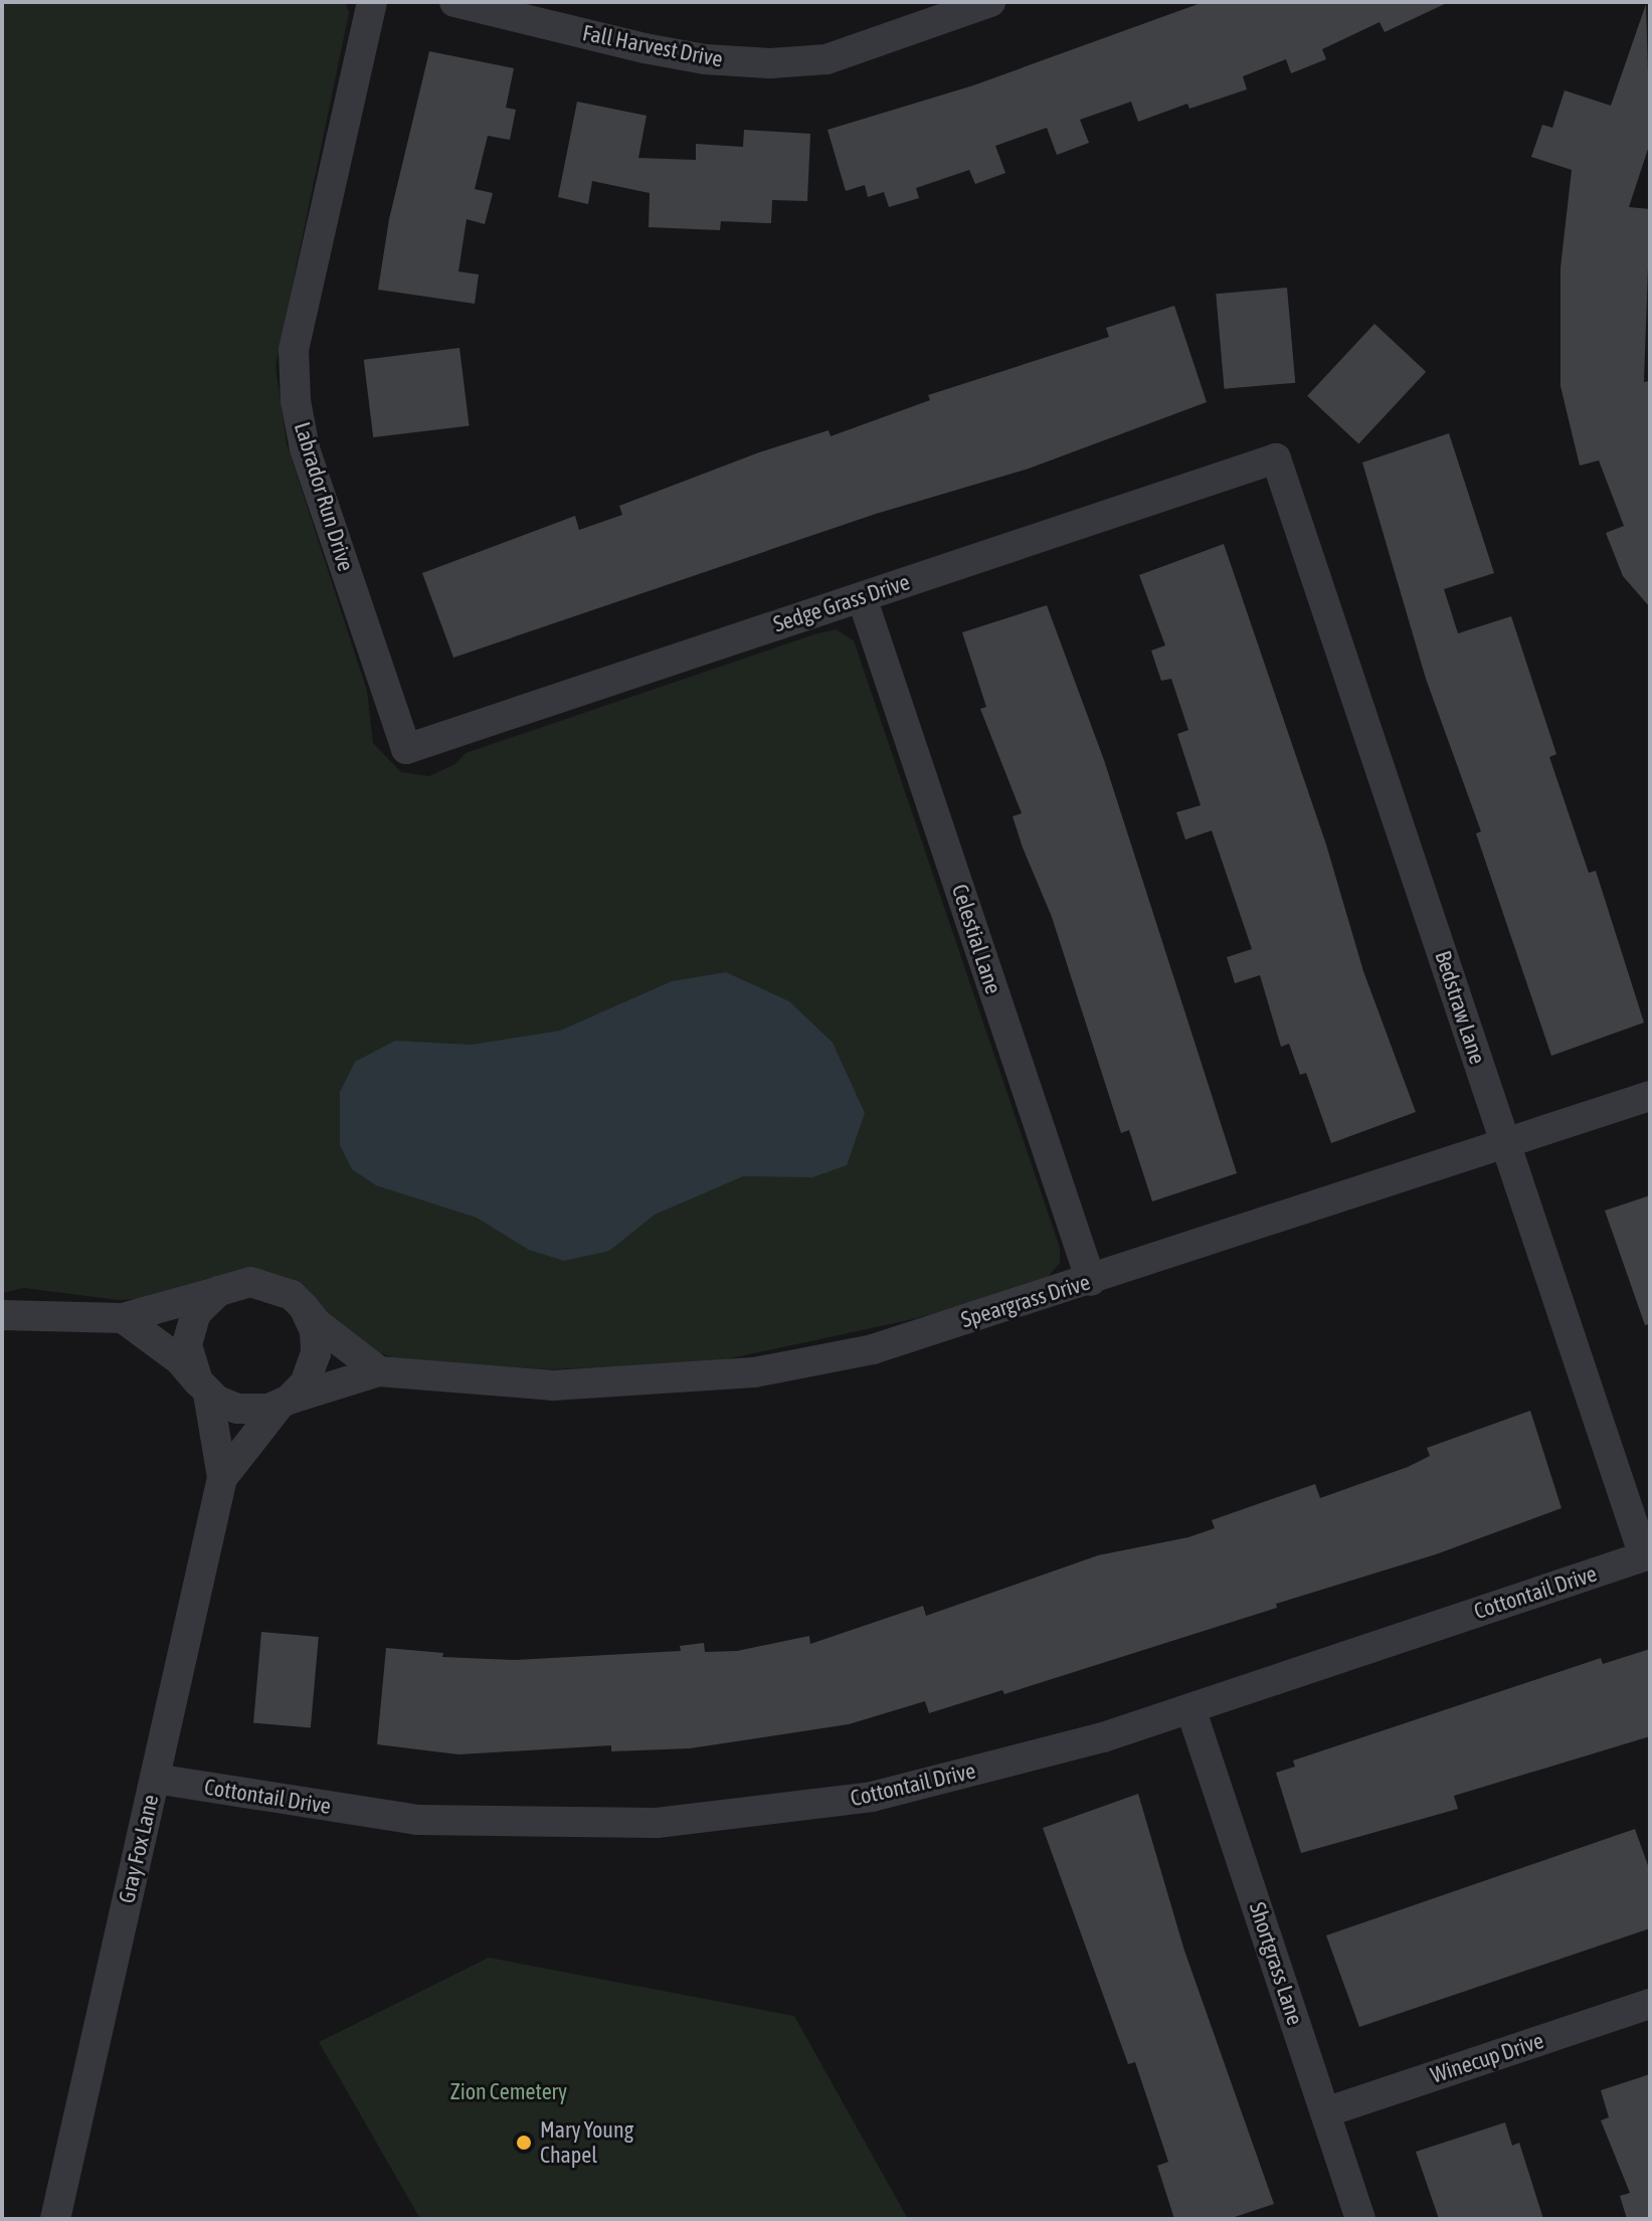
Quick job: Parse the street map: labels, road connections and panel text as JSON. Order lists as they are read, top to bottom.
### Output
{
  "streets": {
    "street": [
      "Fall Harvest Drive",
      "Labrador Run Drive",
      "Sedge Grass Drive",
      "Celestial Lane",
      "Bedstraw Lane",
      "Speargrass Drive",
      "Cottontail Drive",
      "Gray Fox Lane",
      "Shortgrass Lane",
      "Winecup Drive"
    ]
  },
  "crossings": [
    ["Labrador Run Drive", "Sedge Grass Drive"],
    ["Sedge Grass Drive", "Celestial Lane"],
    ["Sedge Grass Drive", "Bedstraw Lane"],
    ["Celestial Lane", "Speargrass Drive"],
    ["Bedstraw Lane", "Speargrass Drive"],
    ["Bedstraw Lane", "Cottontail Drive"],
    ["Speargrass Drive", "Gray Fox Lane"],
    ["Cottontail Drive", "Gray Fox Lane"],
    ["Cottontail Drive", "Shortgrass Lane"],
    ["Shortgrass Lane", "Winecup Drive"]
  ],
  "parks": ["Zion Cemetery"],
  "places": ["Mary Young Chapel"]
}
